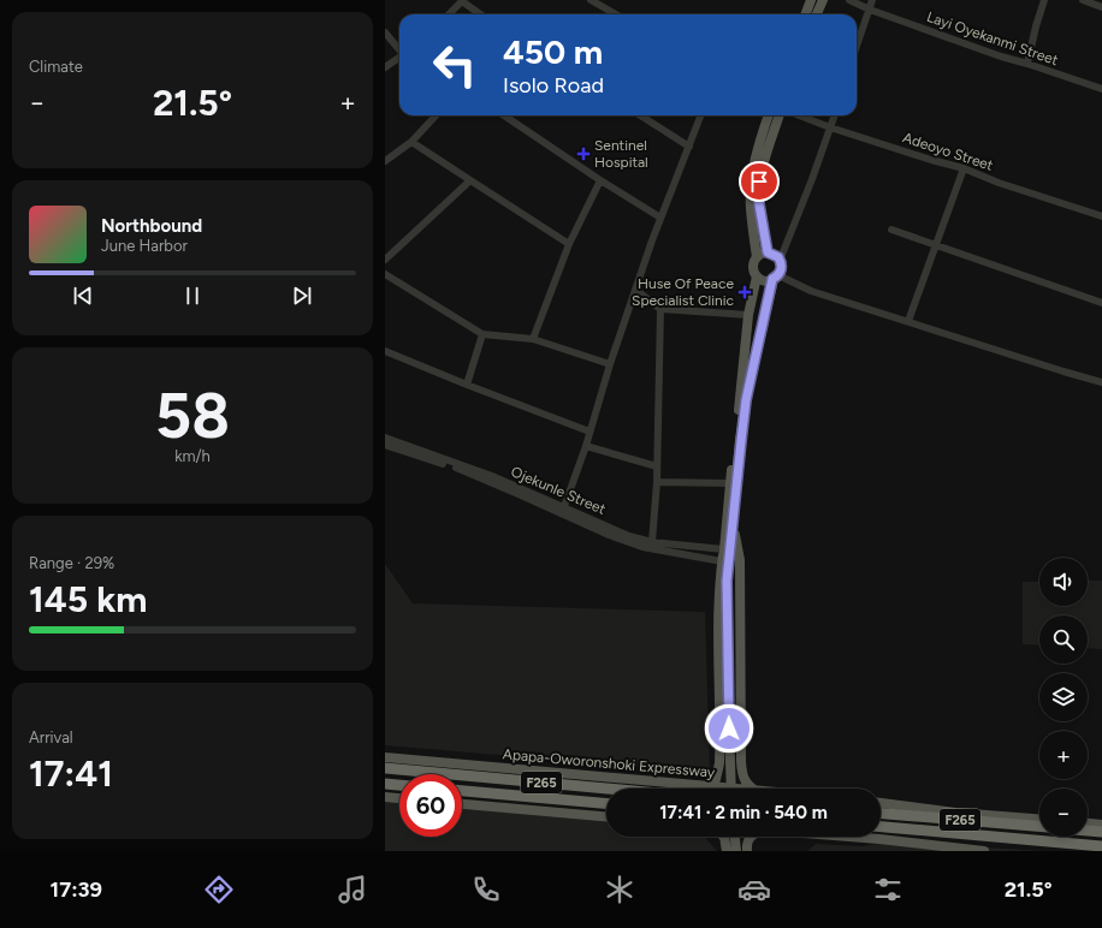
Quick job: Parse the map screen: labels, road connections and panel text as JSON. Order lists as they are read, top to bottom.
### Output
{
  "streets": {
    "highway": ["Apapa-Oworonshoki Expressway", "F265"],
    "street": ["Layi Oyekanmi Street", "Adeoyo Street", "Ojekunle Street"]
  },
  "places": {
    "health": ["Sentinel Hospital", "Huse Of Peace Specialist Clinic"]
  },
  "page": {
    "tile": [
      "Climate",
      ["58", "km/h"],
      ["Range · 29%", "145 km"],
      ["Arrival", "17:41"]
    ],
    "turn": ["450 m", "Isolo Road"],
    "heat": ["−", "21.5°", "+"],
    "song": ["Northbound", "June Harbor"],
    "map_buttons": ["+", "−"],
    "limit": "60",
    "trip": "17:41 · 2 min · 540 m",
    "tabs": ["17:39", "21.5°"]
  }
}
